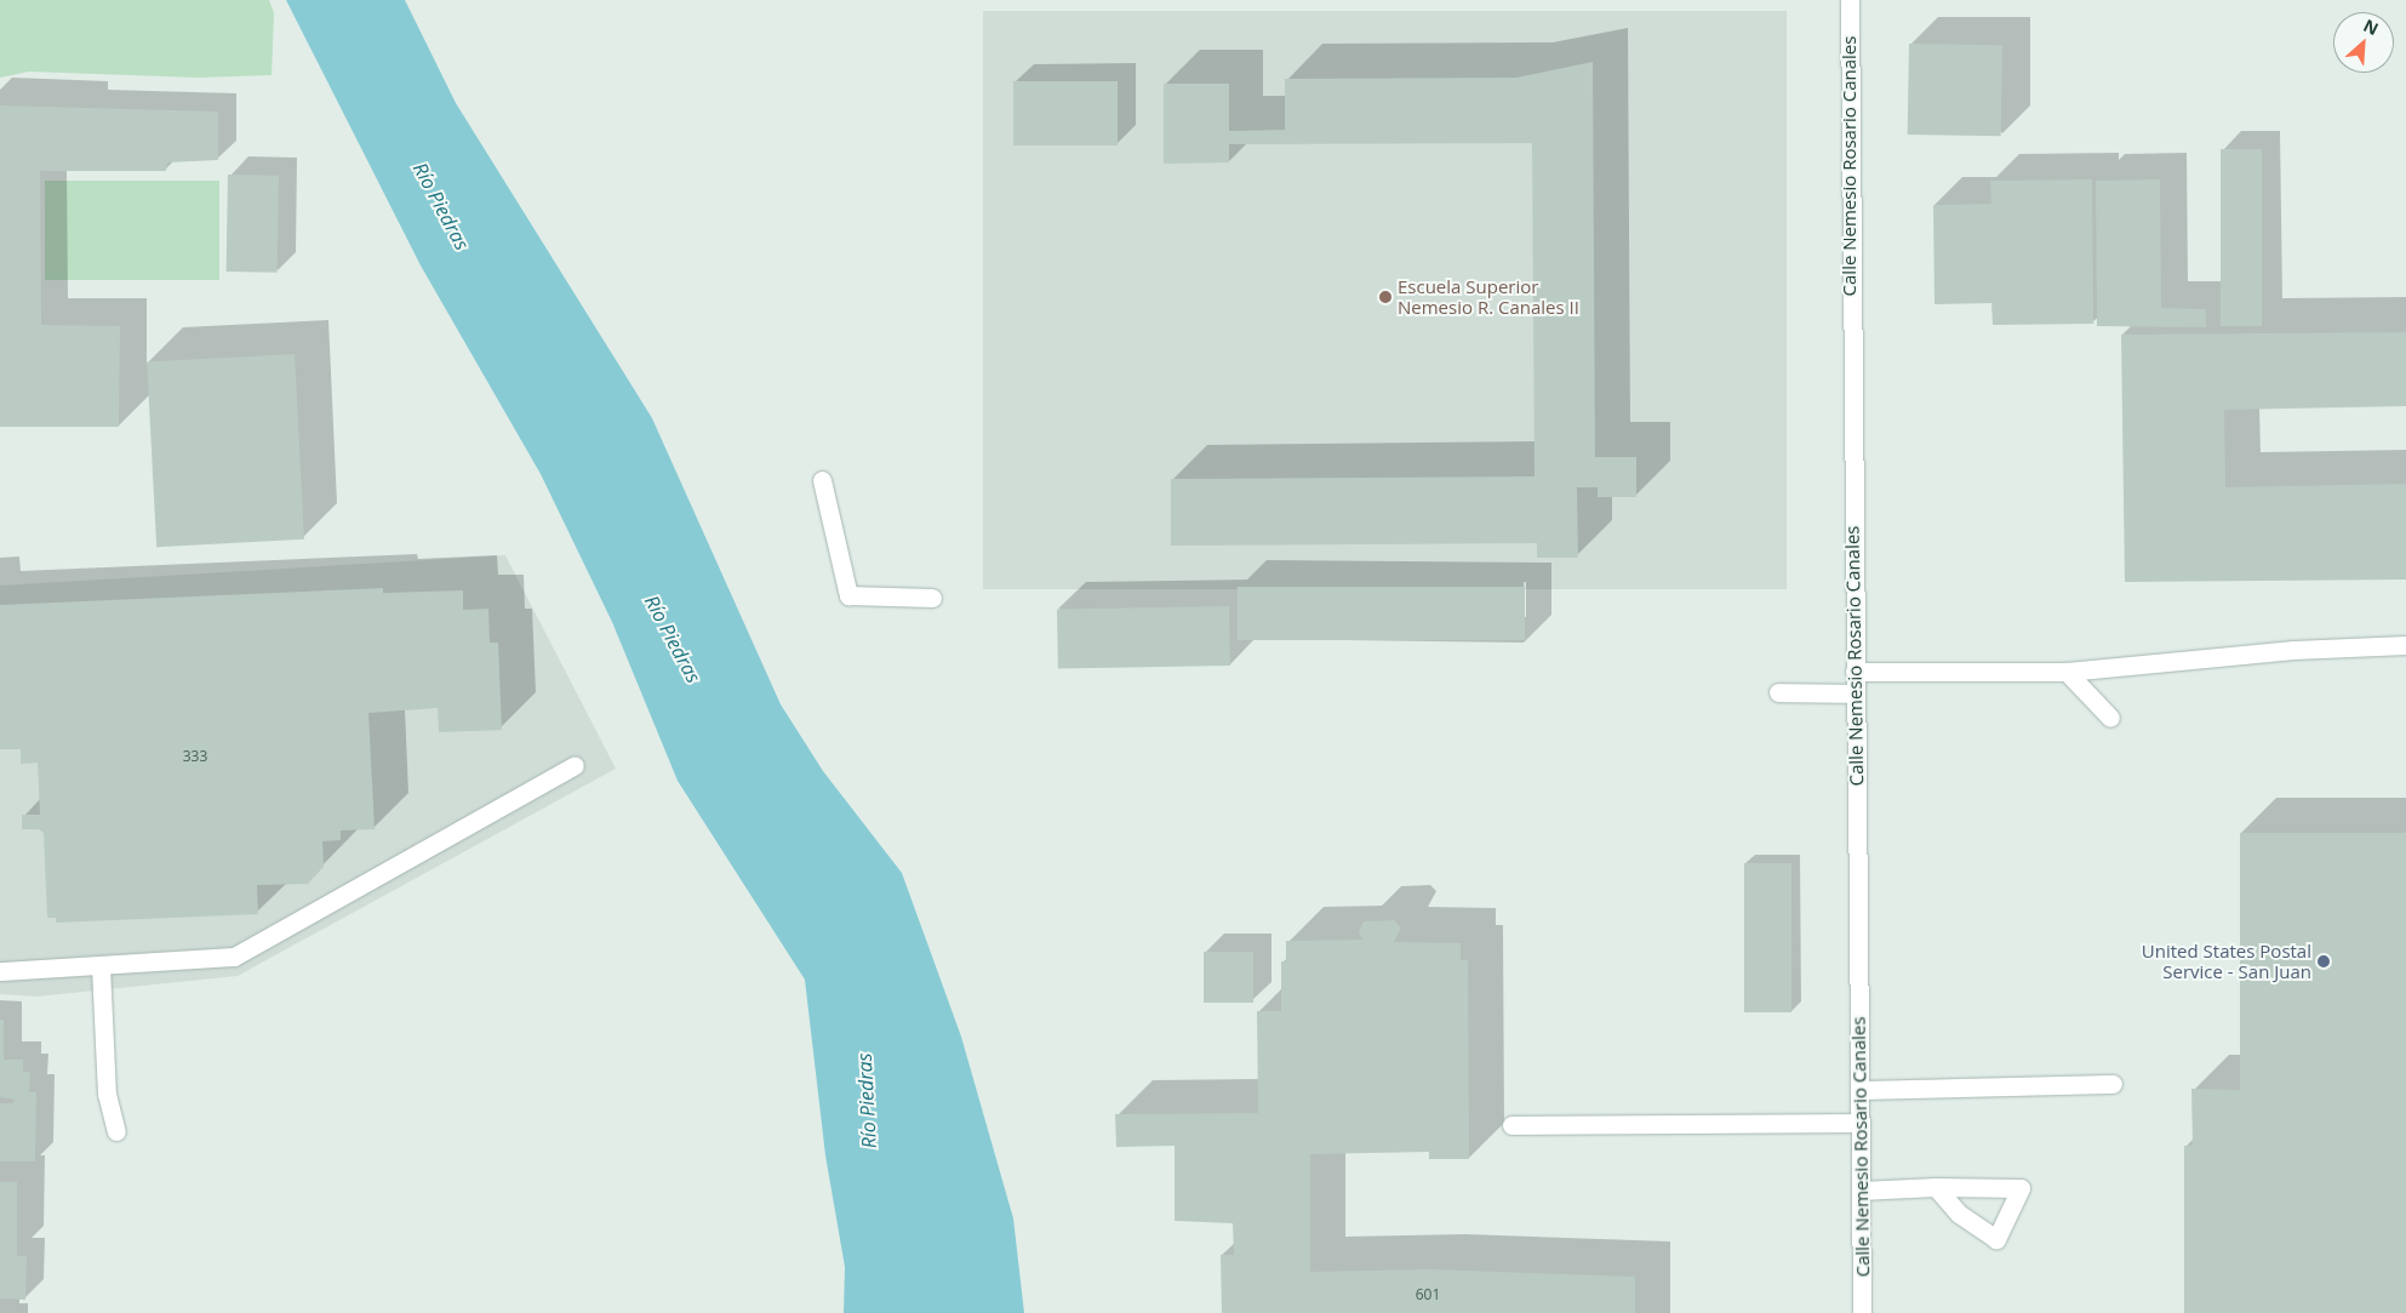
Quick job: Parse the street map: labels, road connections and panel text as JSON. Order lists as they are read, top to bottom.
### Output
{
  "streets": {
    "street": ["Calle Nemesio Rosario Canales"]
  },
  "water": ["Río Piedras"],
  "places": ["Escuela Superior Nemesio R. Canales II", "United States Postal Service - San Juan"],
  "house_numbers": ["333", "601"],
  "north": "top right"
}
